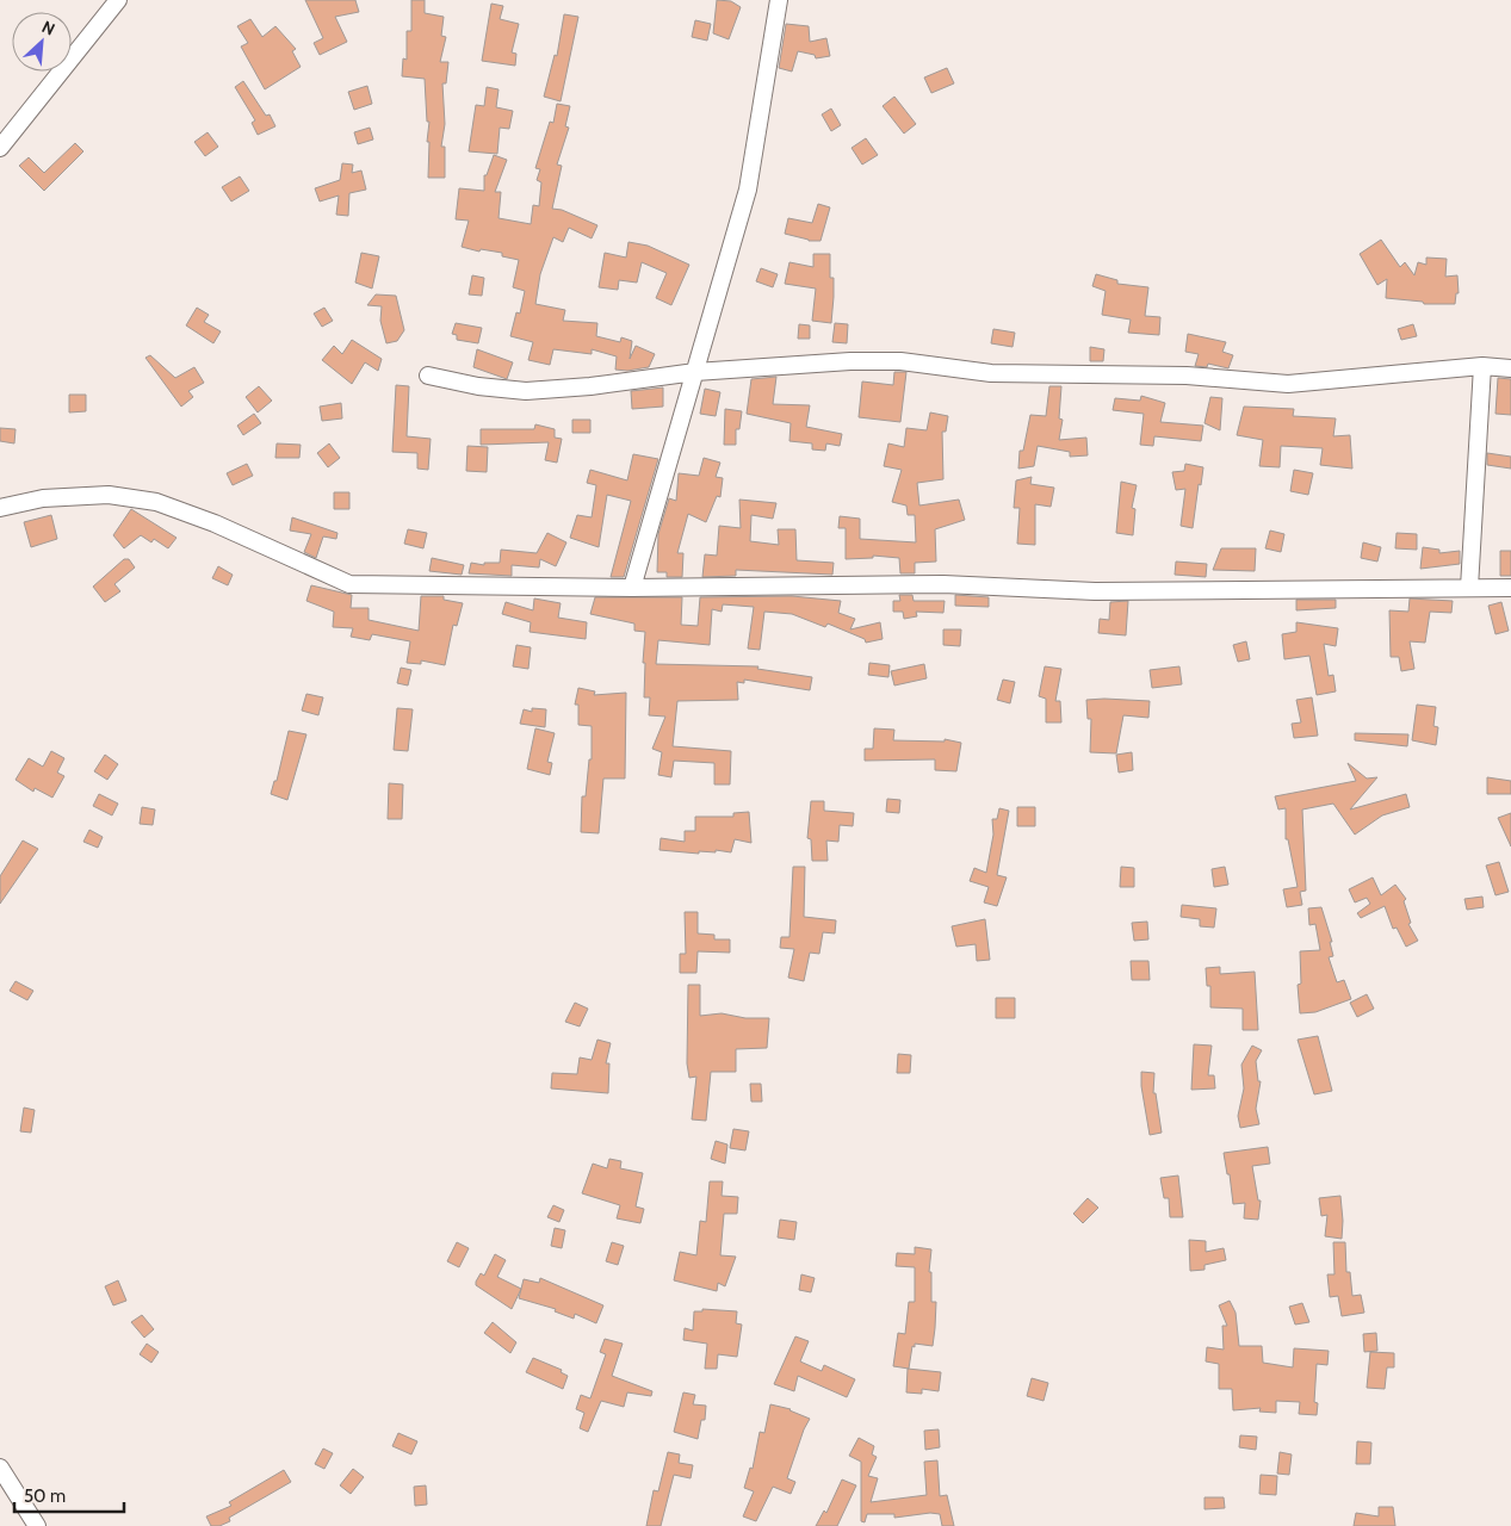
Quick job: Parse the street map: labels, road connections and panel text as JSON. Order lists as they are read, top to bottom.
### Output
{
  "scale_bar": "50 m",
  "north": "top right"
}
